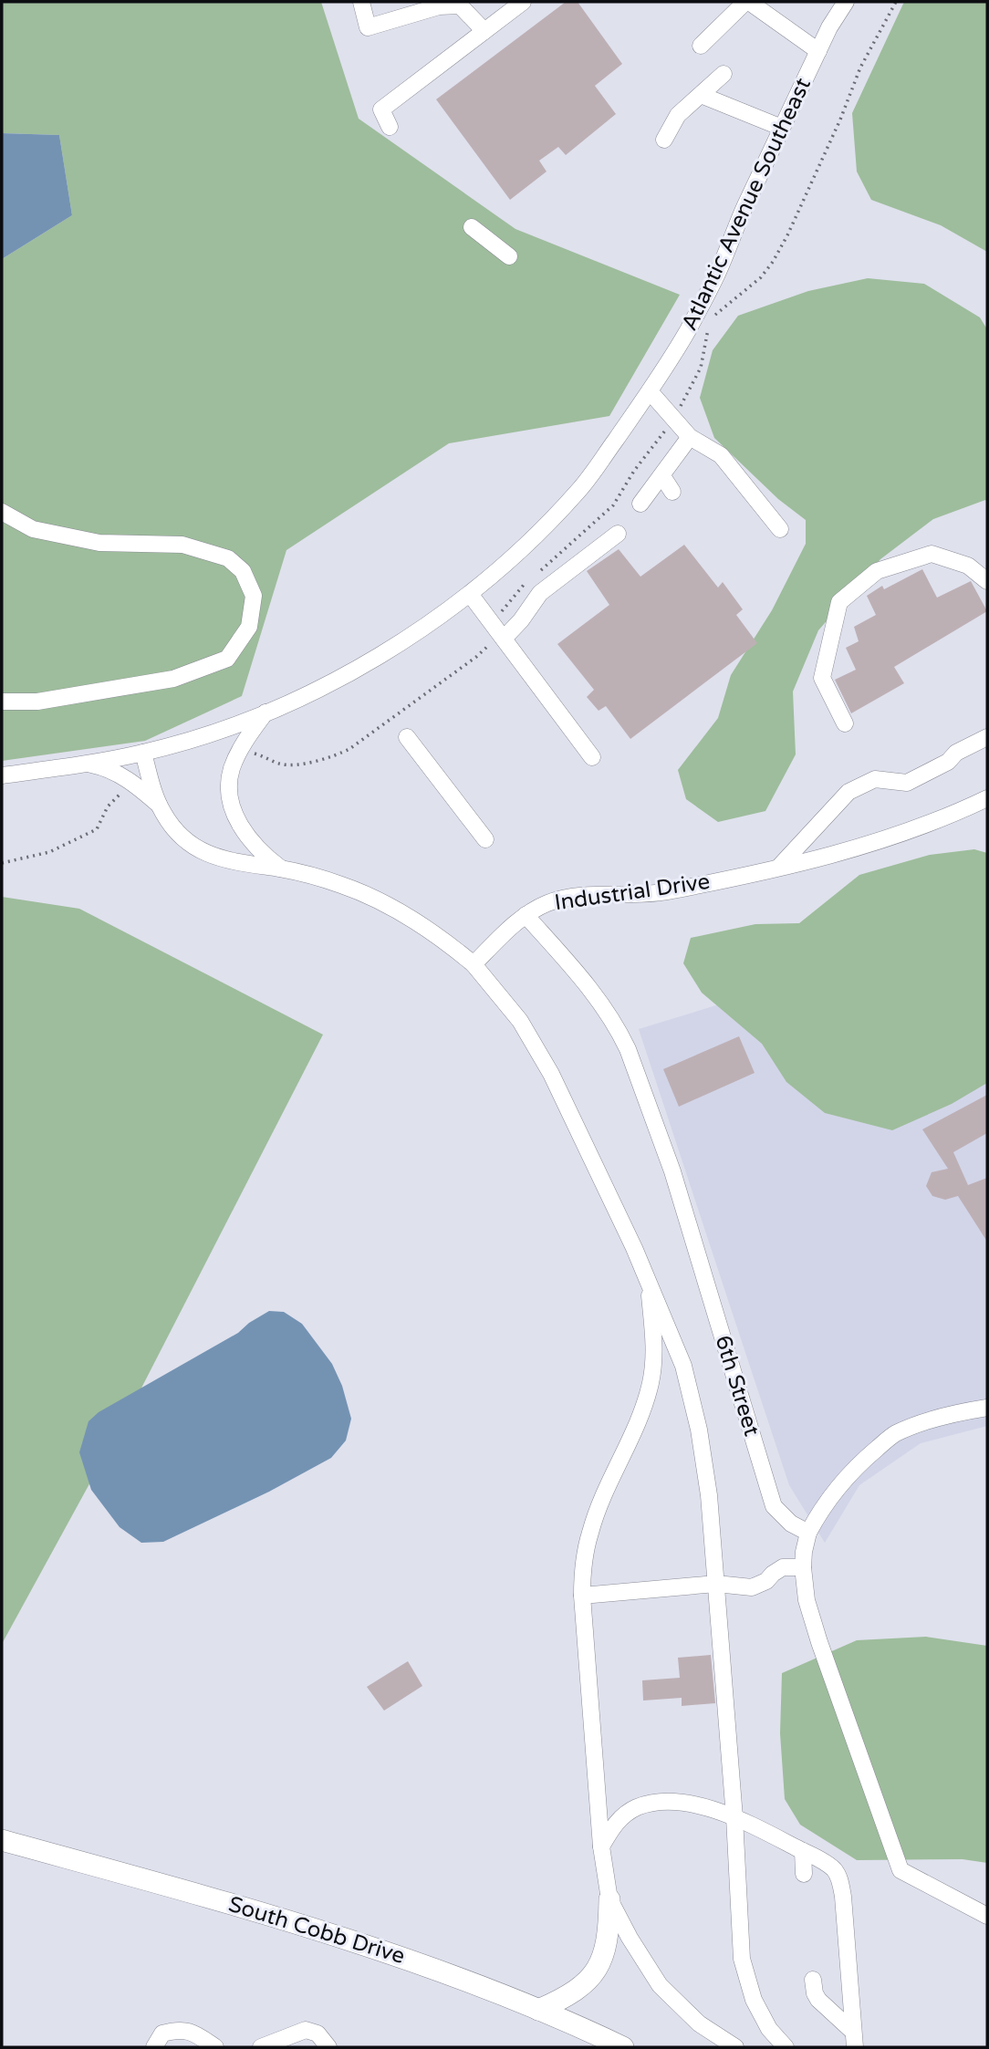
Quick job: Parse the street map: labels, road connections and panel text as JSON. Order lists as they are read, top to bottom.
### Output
{
  "streets": {
    "main road": ["South Cobb Drive"],
    "street": ["Atlantic Avenue Southeast", "Industrial Drive", "6th Street"]
  },
  "crossings": [
    ["Industrial Drive", "6th Street"]
  ]
}
